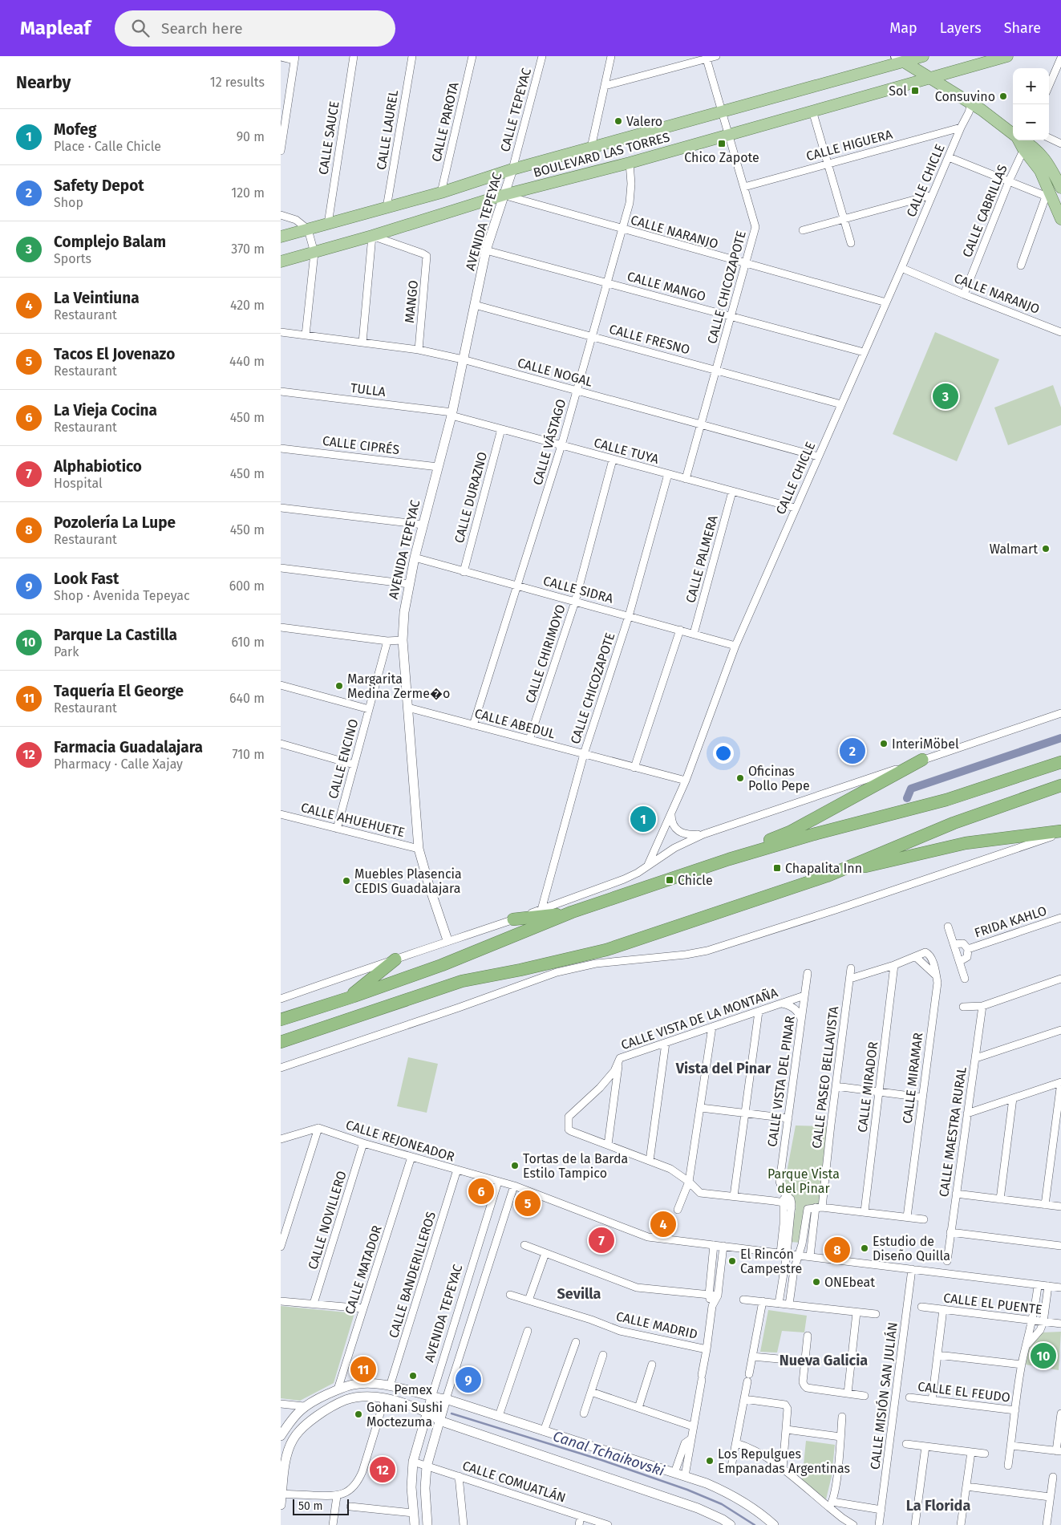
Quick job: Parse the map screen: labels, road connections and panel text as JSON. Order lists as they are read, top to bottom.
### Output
{
  "streets": {
    "main road": ["BOULEVARD LAS TORRES"],
    "street": [
      "CALLE TEPEYAC",
      "CALLE PAROTA",
      "CALLE LAUREL",
      "CALLE SAUCE",
      "CALLE HIGUERA",
      "CALLE CHICLE",
      "CALLE CABRILLAS",
      "AVENIDA TEPEYAC",
      "CALLE NARANJO",
      "CALLE MANGO",
      "CALLE CHICOZAPOTE",
      "MANGO",
      "CALLE FRESNO",
      "CALLE NOGAL",
      "TULLA",
      "CALLE VÁSTAGO",
      "CALLE CIPRÉS",
      "CALLE TUYA",
      "CALLE DURAZNO",
      "CALLE PALMERA",
      "CALLE SIDRA",
      "CALLE CHIRIMOYO",
      "CALLE ABEDUL",
      "CALLE ENCINO",
      "CALLE AHUEHUETE",
      "FRIDA KAHLO",
      "CALLE VISTA DE LA MONTAÑA",
      "CALLE PASEO BELLAVISTA",
      "CALLE MIRAMAR",
      "CALLE VISTA DEL PINAR",
      "CALLE MIRADOR",
      "CALLE MAESTRA RURAL",
      "CALLE REJONEADOR",
      "CALLE NOVILLERO",
      "CALLE MATADOR",
      "CALLE BANDERILLEROS",
      "CALLE EL PUENTE",
      "CALLE MADRID",
      "CALLE EL FEUDO",
      "CALLE MISIÓN SAN JULIÁN",
      "CALLE COMUATLÁN"
    ]
  },
  "crossings": [
    ["CALLE TEPEYAC", "BOULEVARD LAS TORRES"],
    ["CALLE TEPEYAC", "AVENIDA TEPEYAC"],
    ["CALLE PAROTA", "BOULEVARD LAS TORRES"],
    ["CALLE LAUREL", "BOULEVARD LAS TORRES"],
    ["CALLE SAUCE", "BOULEVARD LAS TORRES"],
    ["CALLE HIGUERA", "CALLE CHICLE"],
    ["CALLE HIGUERA", "CALLE CHICOZAPOTE"],
    ["BOULEVARD LAS TORRES", "AVENIDA TEPEYAC"],
    ["BOULEVARD LAS TORRES", "CALLE NARANJO"],
    ["BOULEVARD LAS TORRES", "CALLE CHICOZAPOTE"],
    ["BOULEVARD LAS TORRES", "MANGO"],
    ["BOULEVARD LAS TORRES", "CALLE VÁSTAGO"],
    ["CALLE CHICLE", "CALLE NARANJO"],
    ["CALLE CHICLE", "CALLE MANGO"],
    ["CALLE CHICLE", "CALLE FRESNO"],
    ["CALLE CHICLE", "CALLE NOGAL"],
    ["CALLE CHICLE", "CALLE TUYA"],
    ["CALLE CHICLE", "CALLE SIDRA"],
    ["CALLE CHICLE", "CALLE ABEDUL"],
    ["CALLE CABRILLAS", "CALLE NARANJO"],
    ["AVENIDA TEPEYAC", "CALLE NARANJO"],
    ["AVENIDA TEPEYAC", "CALLE MANGO"],
    ["AVENIDA TEPEYAC", "CALLE FRESNO"],
    ["AVENIDA TEPEYAC", "CALLE NOGAL"],
    ["AVENIDA TEPEYAC", "TULLA"],
    ["AVENIDA TEPEYAC", "CALLE CIPRÉS"],
    ["AVENIDA TEPEYAC", "CALLE TUYA"],
    ["AVENIDA TEPEYAC", "CALLE SIDRA"],
    ["AVENIDA TEPEYAC", "CALLE ABEDUL"],
    ["AVENIDA TEPEYAC", "CALLE AHUEHUETE"],
    ["AVENIDA TEPEYAC", "CALLE REJONEADOR"],
    ["AVENIDA TEPEYAC", "CALLE COMUATLÁN"],
    ["CALLE NARANJO", "CALLE CHICOZAPOTE"],
    ["CALLE NARANJO", "CALLE VÁSTAGO"],
    ["CALLE MANGO", "CALLE CHICOZAPOTE"],
    ["CALLE MANGO", "CALLE VÁSTAGO"],
    ["CALLE CHICOZAPOTE", "CALLE FRESNO"],
    ["CALLE CHICOZAPOTE", "CALLE NOGAL"],
    ["CALLE CHICOZAPOTE", "CALLE TUYA"],
    ["CALLE CHICOZAPOTE", "CALLE SIDRA"],
    ["CALLE CHICOZAPOTE", "CALLE ABEDUL"],
    ["MANGO", "CALLE NOGAL"],
    ["CALLE FRESNO", "CALLE VÁSTAGO"],
    ["CALLE NOGAL", "CALLE VÁSTAGO"],
    ["TULLA", "CALLE TUYA"],
    ["CALLE VÁSTAGO", "CALLE TUYA"],
    ["CALLE VÁSTAGO", "CALLE SIDRA"],
    ["CALLE VÁSTAGO", "CALLE ABEDUL"],
    ["CALLE TUYA", "CALLE DURAZNO"],
    ["CALLE TUYA", "CALLE PALMERA"],
    ["CALLE TUYA", "CALLE CHIRIMOYO"],
    ["CALLE DURAZNO", "CALLE SIDRA"],
    ["CALLE PALMERA", "CALLE SIDRA"],
    ["CALLE SIDRA", "CALLE CHIRIMOYO"],
    ["CALLE CHIRIMOYO", "CALLE ABEDUL"],
    ["CALLE ENCINO", "CALLE AHUEHUETE"],
    ["CALLE VISTA DE LA MONTAÑA", "CALLE VISTA DEL PINAR"],
    ["CALLE PASEO BELLAVISTA", "CALLE REJONEADOR"],
    ["CALLE VISTA DEL PINAR", "CALLE REJONEADOR"],
    ["CALLE REJONEADOR", "CALLE NOVILLERO"],
    ["CALLE REJONEADOR", "CALLE MATADOR"],
    ["CALLE REJONEADOR", "CALLE BANDERILLEROS"],
    ["CALLE REJONEADOR", "CALLE MISIÓN SAN JULIÁN"]
  ],
  "districts": [
    "Vista del Pinar",
    "Sevilla",
    "Nueva Galicia",
    "La Florida"
  ],
  "water": ["Canal Tchaikovski"],
  "parks": ["Parque Vista del Pinar"],
  "places": {
    "transit": [
      "Sol",
      "Chico Zapote",
      "Chapalita Inn",
      "Chicle"
    ],
    "other": [
      "Consuvino",
      "Valero",
      "Walmart",
      "Margarita Medina Zerme�o",
      "InteriMöbel",
      "Oficinas Pollo Pepe",
      "Muebles Plasencia CEDIS Guadalajara",
      "Tortas de la Barda Estilo Tampico",
      "Estudio de Diseño Quilla",
      "El Rincón Campestre",
      "ONEbeat",
      "Pemex",
      "Gohani Sushi Moctezuma",
      "Los Repulgues Empanadas Argentinas"
    ]
  },
  "scale_bar": "50 m",
  "page": {
    "header": "Mapleaf",
    "search": "Search here",
    "nav": ["Map", "Layers", "Share"],
    "heading": ["Nearby", "12 results"],
    "map_buttons": ["+", "−"],
    "list": [
      {
        "mark": "1",
        "name": "Mofeg",
        "note": "Place · Calle Chicle",
        "value": "90 m"
      },
      {
        "mark": "2",
        "name": "Safety Depot",
        "note": "Shop",
        "value": "120 m"
      },
      {
        "mark": "3",
        "name": "Complejo Balam",
        "note": "Sports",
        "value": "370 m"
      },
      {
        "mark": "4",
        "name": "La Veintiuna",
        "note": "Restaurant",
        "value": "420 m"
      },
      {
        "mark": "5",
        "name": "Tacos El Jovenazo",
        "note": "Restaurant",
        "value": "440 m"
      },
      {
        "mark": "6",
        "name": "La Vieja Cocina",
        "note": "Restaurant",
        "value": "450 m"
      },
      {
        "mark": "7",
        "name": "Alphabiotico",
        "note": "Hospital",
        "value": "450 m"
      },
      {
        "mark": "8",
        "name": "Pozolería La Lupe",
        "note": "Restaurant",
        "value": "450 m"
      },
      {
        "mark": "9",
        "name": "Look Fast",
        "note": "Shop · Avenida Tepeyac",
        "value": "600 m"
      },
      {
        "mark": "10",
        "name": "Parque La Castilla",
        "note": "Park",
        "value": "610 m"
      },
      {
        "mark": "11",
        "name": "Taquería El George",
        "note": "Restaurant",
        "value": "640 m"
      },
      {
        "mark": "12",
        "name": "Farmacia Guadalajara",
        "note": "Pharmacy · Calle Xajay",
        "value": "710 m"
      }
    ],
    "pins": [
      "3",
      "2",
      "1",
      "6",
      "5",
      "4",
      "7",
      "8",
      "10",
      "11",
      "9",
      "12"
    ],
    "scale": "50 m"
  }
}
